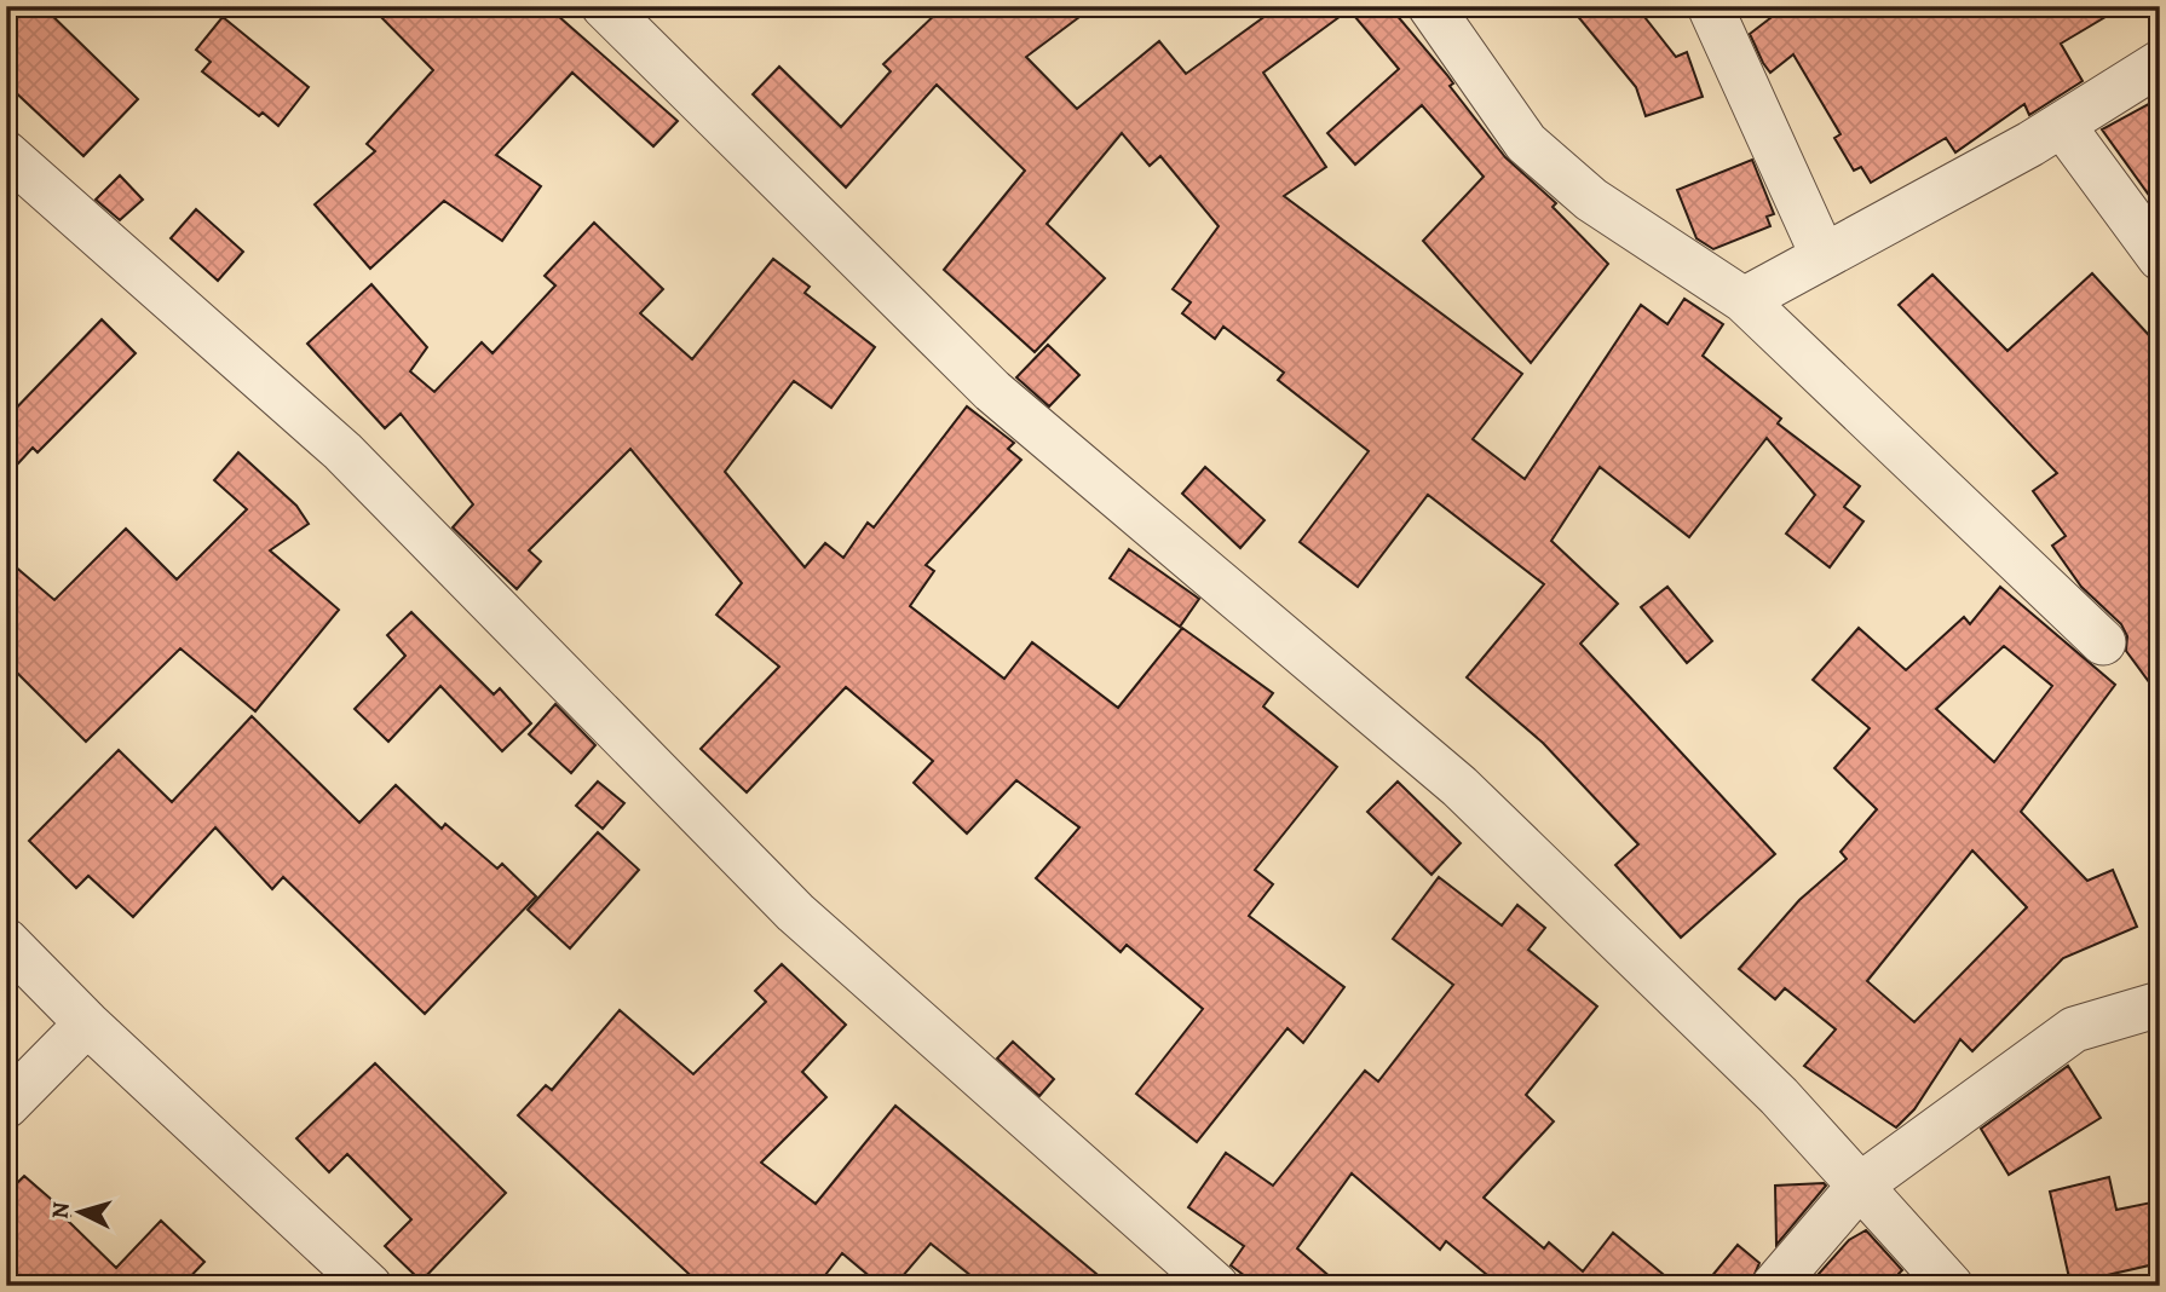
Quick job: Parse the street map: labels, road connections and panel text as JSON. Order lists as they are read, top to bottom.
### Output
{
  "north": "left"
}
